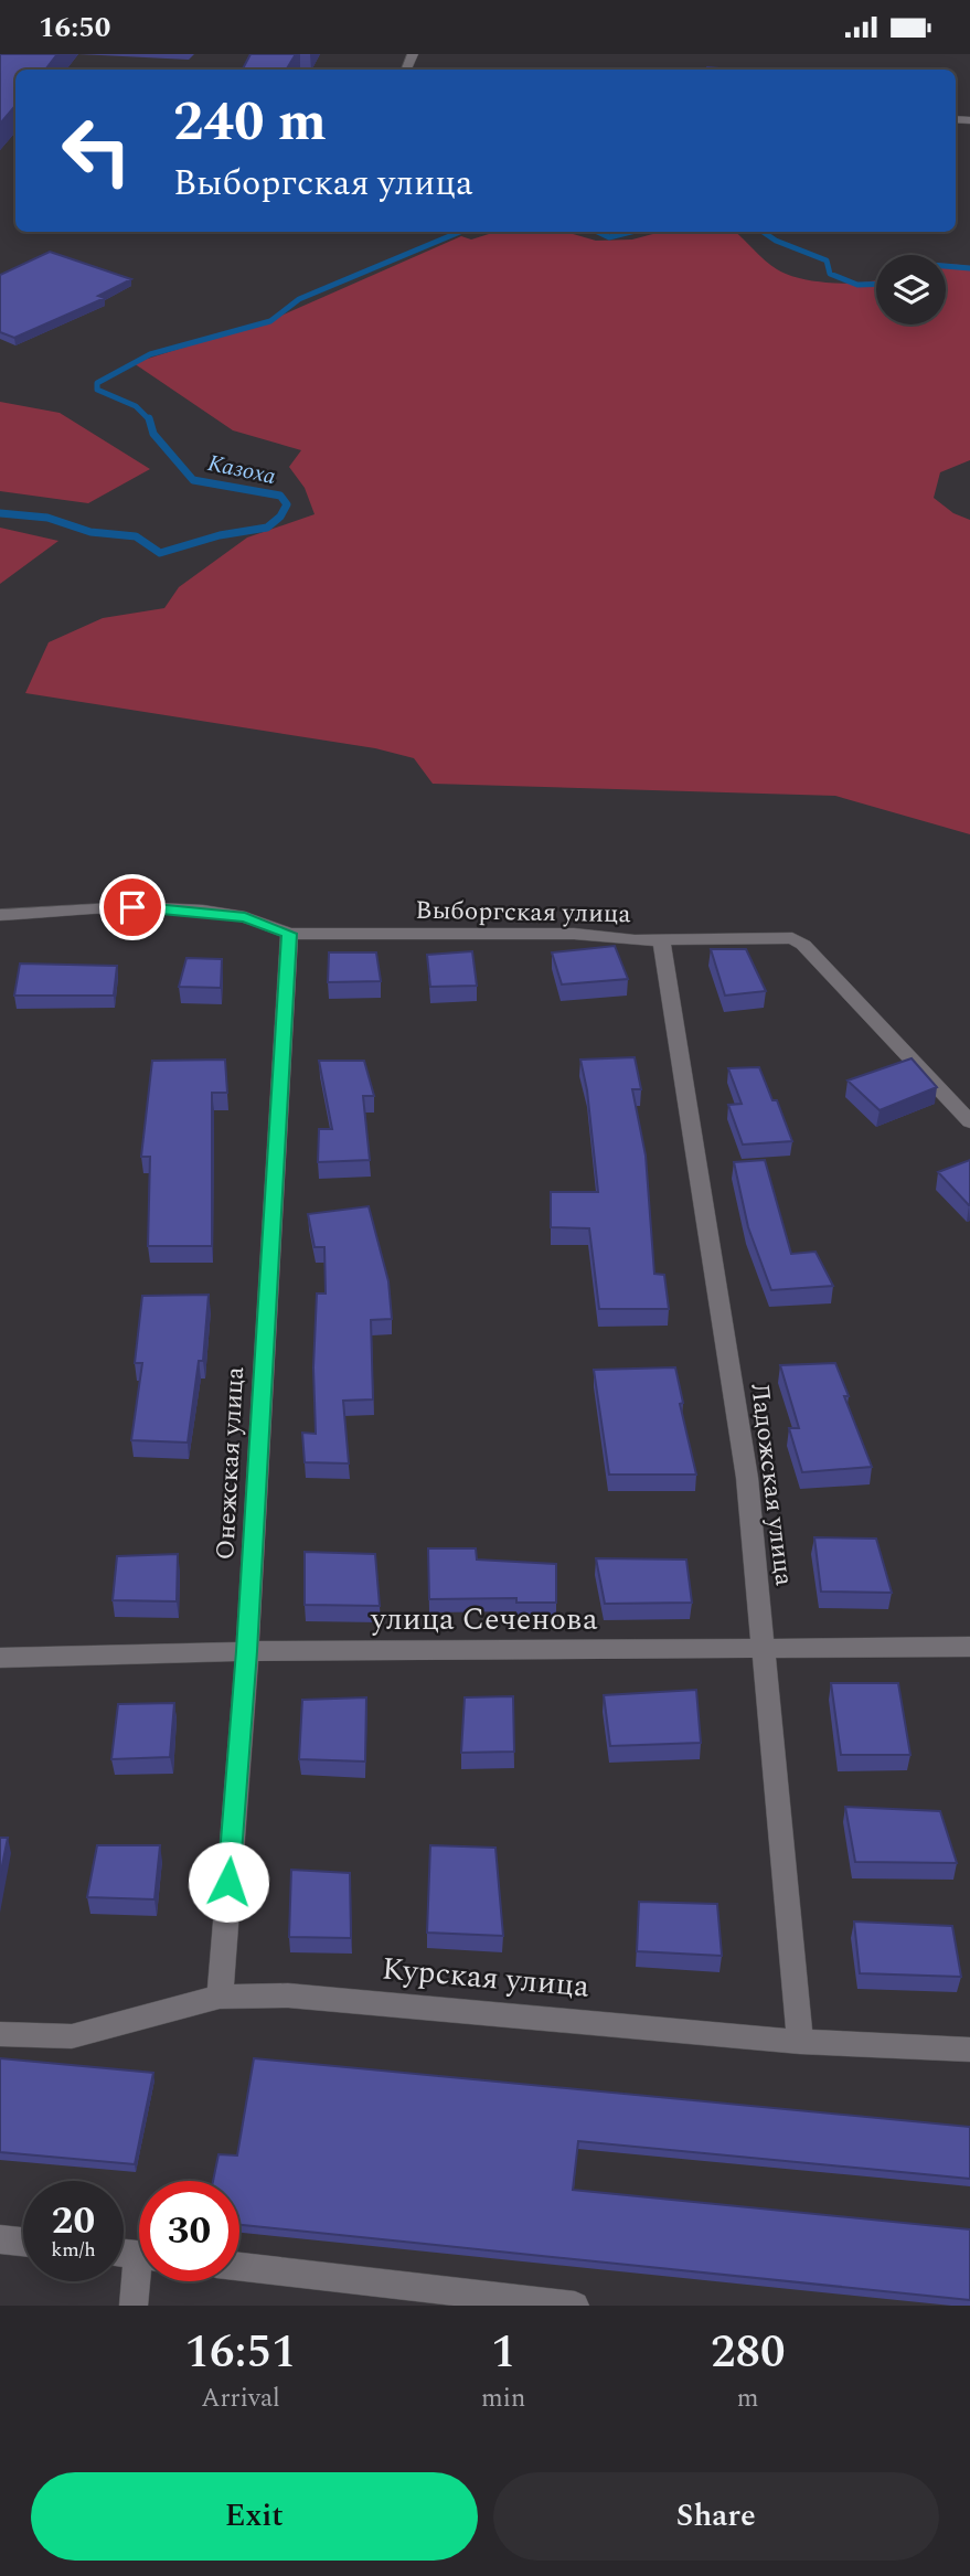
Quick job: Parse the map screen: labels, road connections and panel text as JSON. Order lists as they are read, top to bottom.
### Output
{
  "streets": {
    "street": [
      "Выборгская улица",
      "Онежская улица",
      "Ладожская улица",
      "улица Сеченова",
      "Курская улица"
    ]
  },
  "crossings": [
    ["Выборгская улица", "Онежская улица"],
    ["Выборгская улица", "Ладожская улица"],
    ["Онежская улица", "улица Сеченова"],
    ["Онежская улица", "Курская улица"],
    ["Ладожская улица", "улица Сеченова"],
    ["Ладожская улица", "Курская улица"]
  ],
  "water": ["Казоха"],
  "page": {
    "status": "16:50",
    "turn": ["240 m", "Выборгская улица"],
    "speed": "20 km/h",
    "limit": "30",
    "eta": [
      "16:51",
      "Arrival",
      "1",
      "min",
      "280",
      "m"
    ],
    "buttons": ["Exit", "Share"]
  }
}
